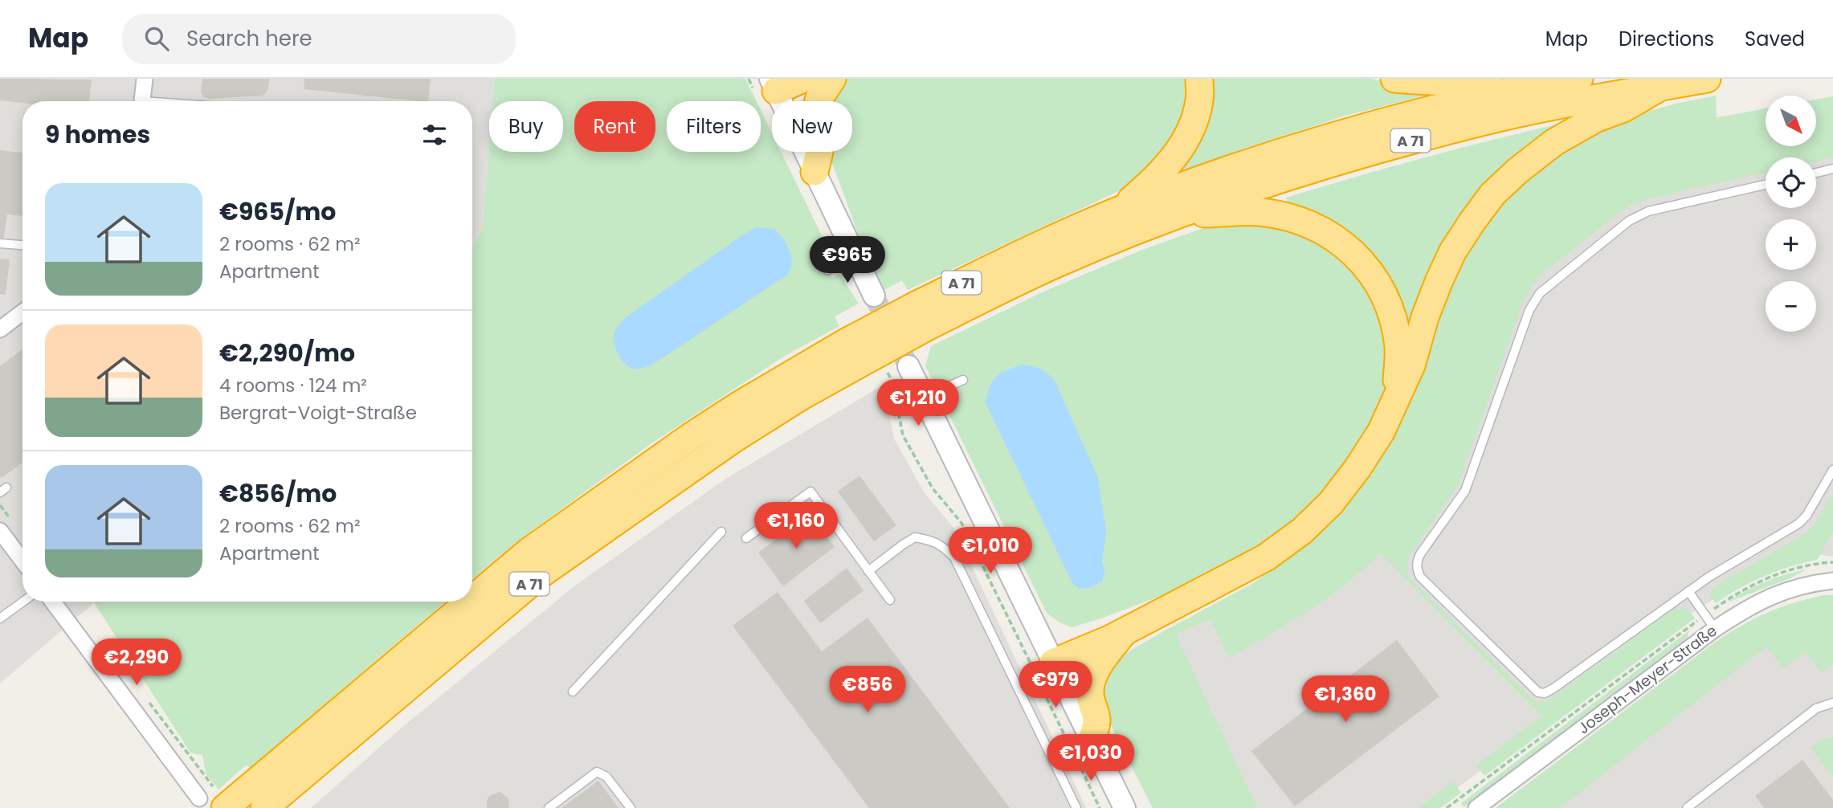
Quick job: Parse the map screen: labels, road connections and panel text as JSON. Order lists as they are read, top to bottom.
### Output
{
  "streets": {
    "highway": ["A 71"],
    "street": ["Joseph-Meyer-Straße"]
  },
  "north": "bottom right",
  "page": {
    "header": "Map",
    "search": "Search here",
    "nav": ["Map", "Directions", "Saved"],
    "map_buttons": ["+", "−"],
    "chip": [
      "Buy",
      "Rent",
      "Filters",
      "New"
    ],
    "heading": "9 homes",
    "list": [
      {
        "name": "€965/mo",
        "note": "2 rooms · 62 m² · Apartment"
      },
      {
        "name": "€2,290/mo",
        "note": "4 rooms · 124 m² · Bergrat-Voigt-Straße"
      },
      {
        "name": "€856/mo",
        "note": "2 rooms · 62 m² · Apartment"
      }
    ],
    "price": [
      "€965",
      "€1,210",
      "€1,160",
      "€1,010",
      "€2,290",
      "€979",
      "€856",
      "€1,360",
      "€1,030"
    ]
  }
}
